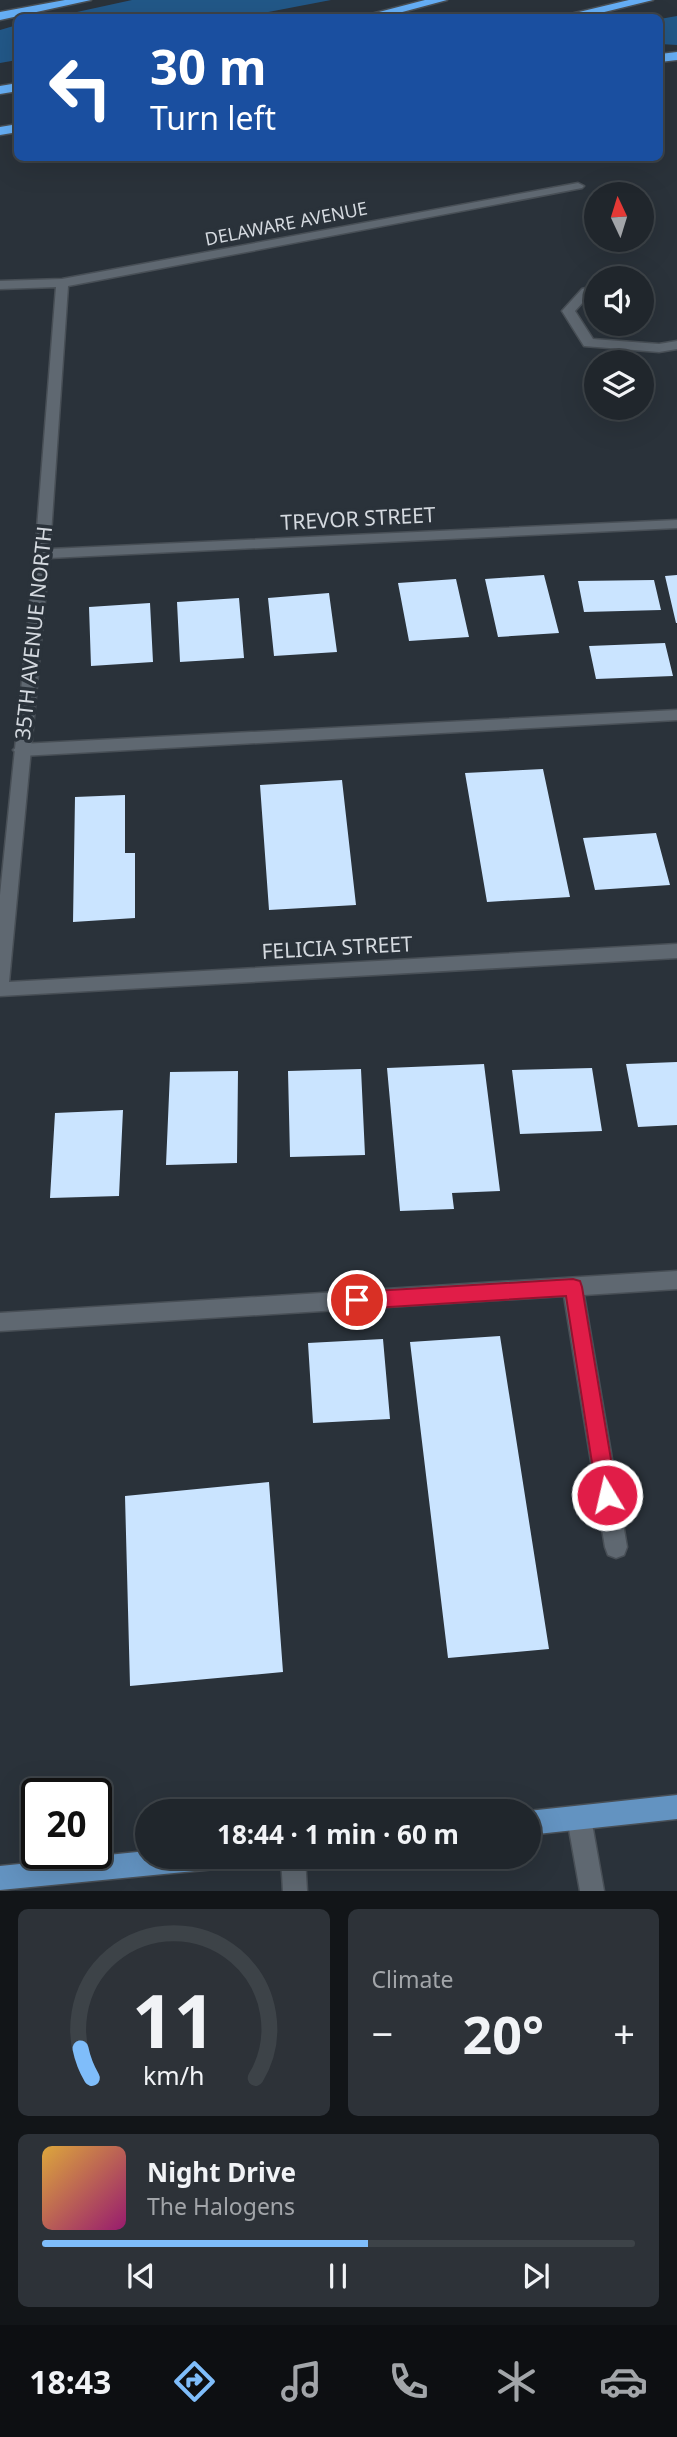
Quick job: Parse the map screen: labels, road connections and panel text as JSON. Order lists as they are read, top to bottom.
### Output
{
  "streets": {
    "street": [
      "DELAWARE AVENUE",
      "TREVOR STREET",
      "35TH AVENUE NORTH",
      "FELICIA STREET"
    ]
  },
  "crossings": [
    ["DELAWARE AVENUE", "35TH AVENUE NORTH"],
    ["TREVOR STREET", "35TH AVENUE NORTH"]
  ],
  "north": "top",
  "page": {
    "turn": ["30 m", "Turn left"],
    "limit": "20",
    "trip": "18:44 · 1 min · 60 m",
    "tile": "Climate",
    "heat": ["−", "20°", "+"],
    "song": ["Night Drive", "The Halogens"],
    "tabs": "18:43",
    "gauge": ["11", "km/h"]
  }
}
